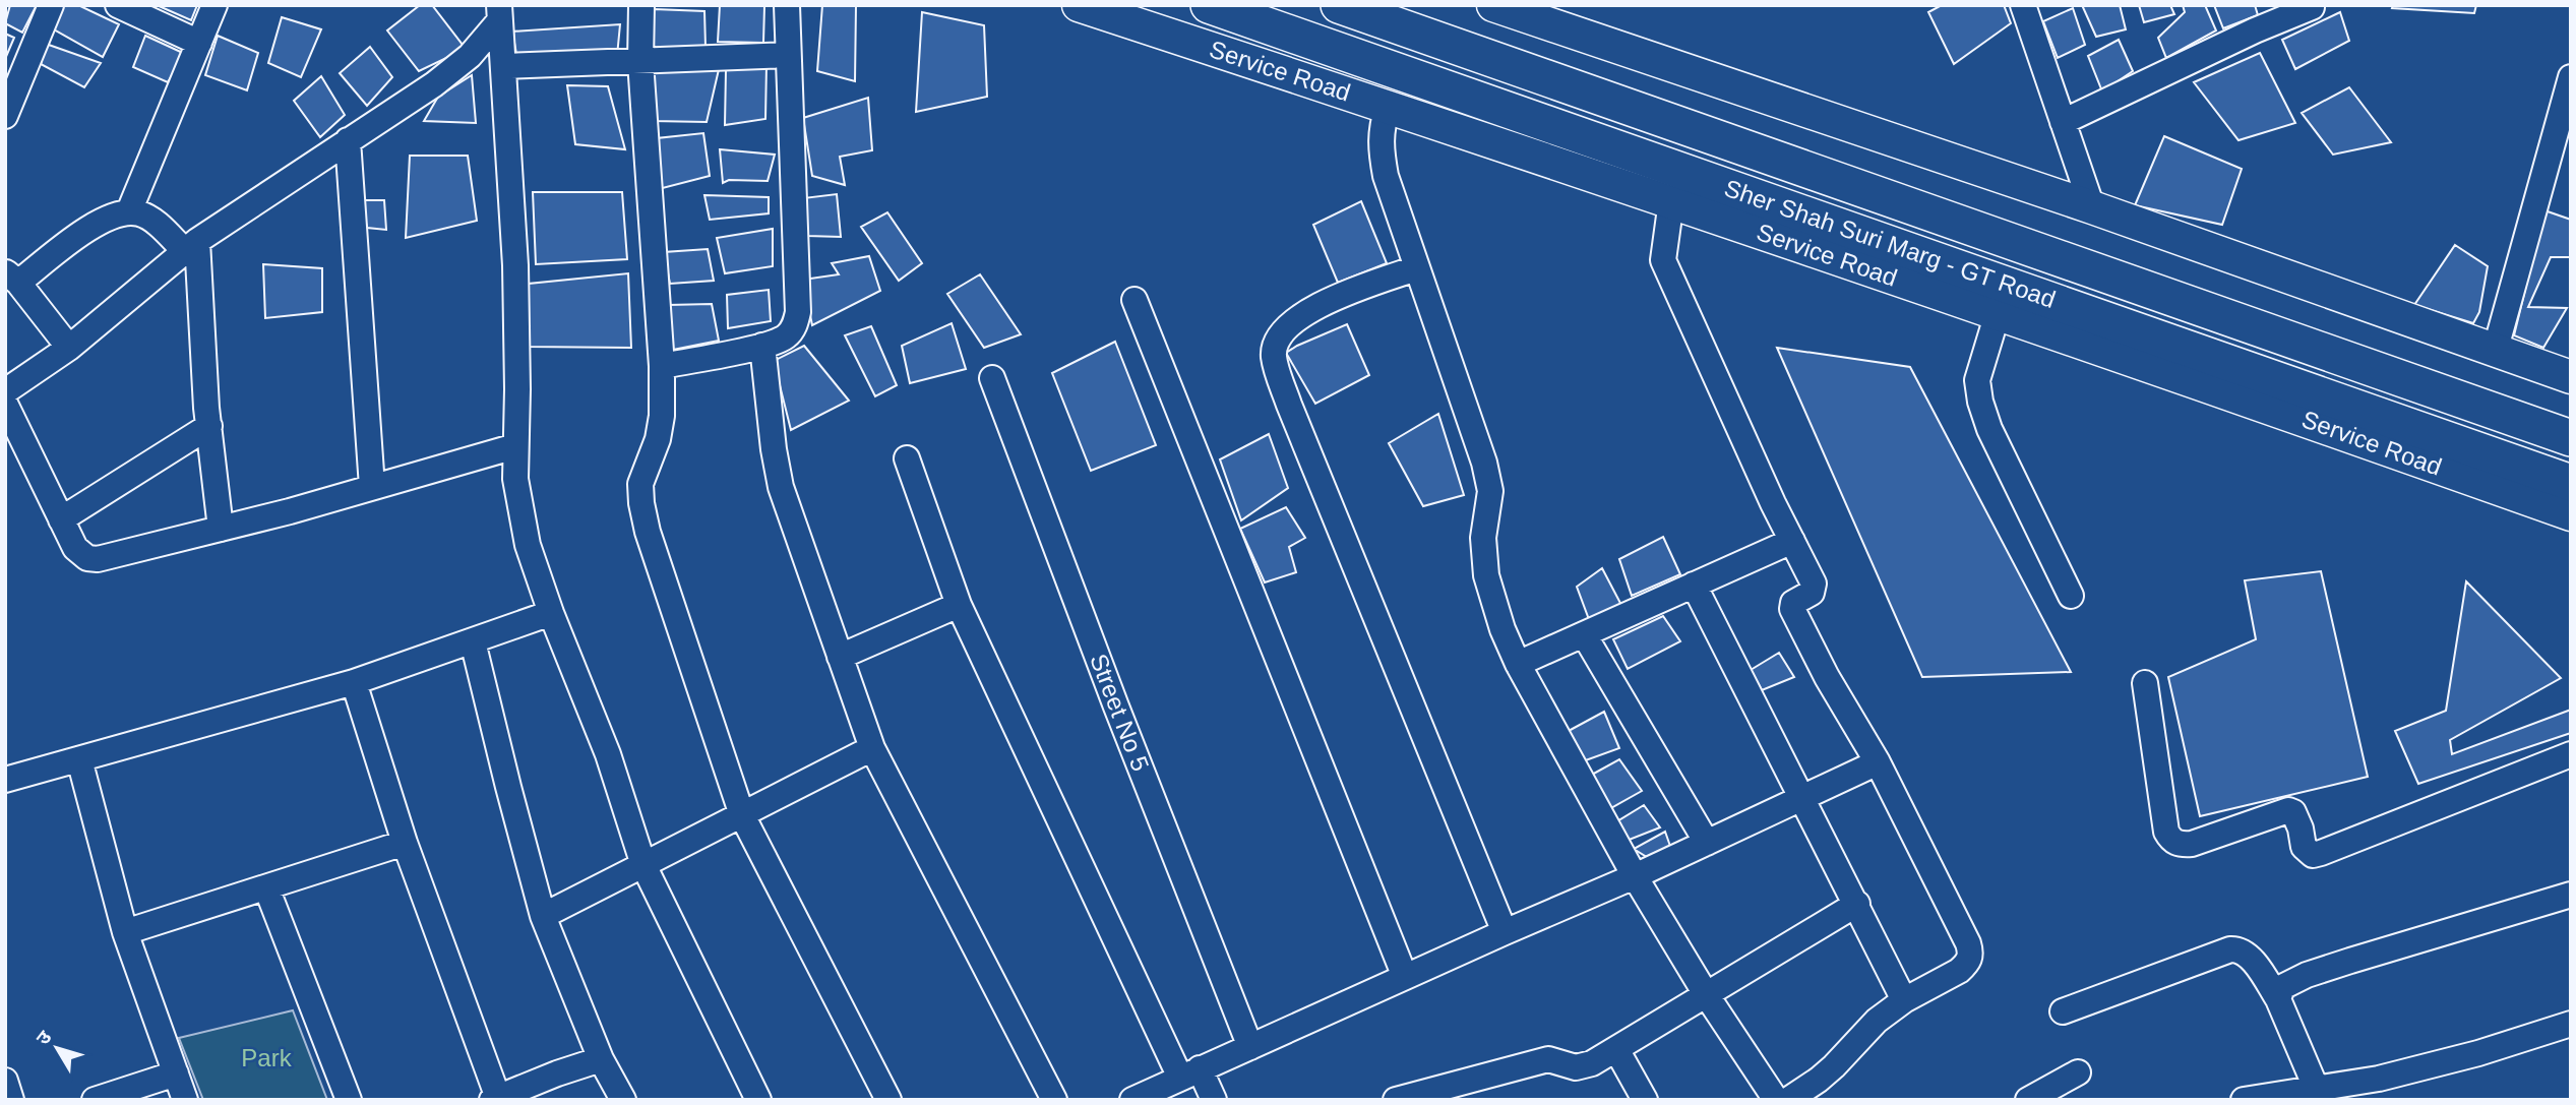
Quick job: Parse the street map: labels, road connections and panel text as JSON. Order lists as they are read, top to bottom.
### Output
{
  "streets": {
    "highway": ["Sher Shah Suri Marg - GT Road"],
    "main road": ["Service Road"],
    "street": ["Street No 5"]
  },
  "parks": ["Park"],
  "north": "top left"
}
